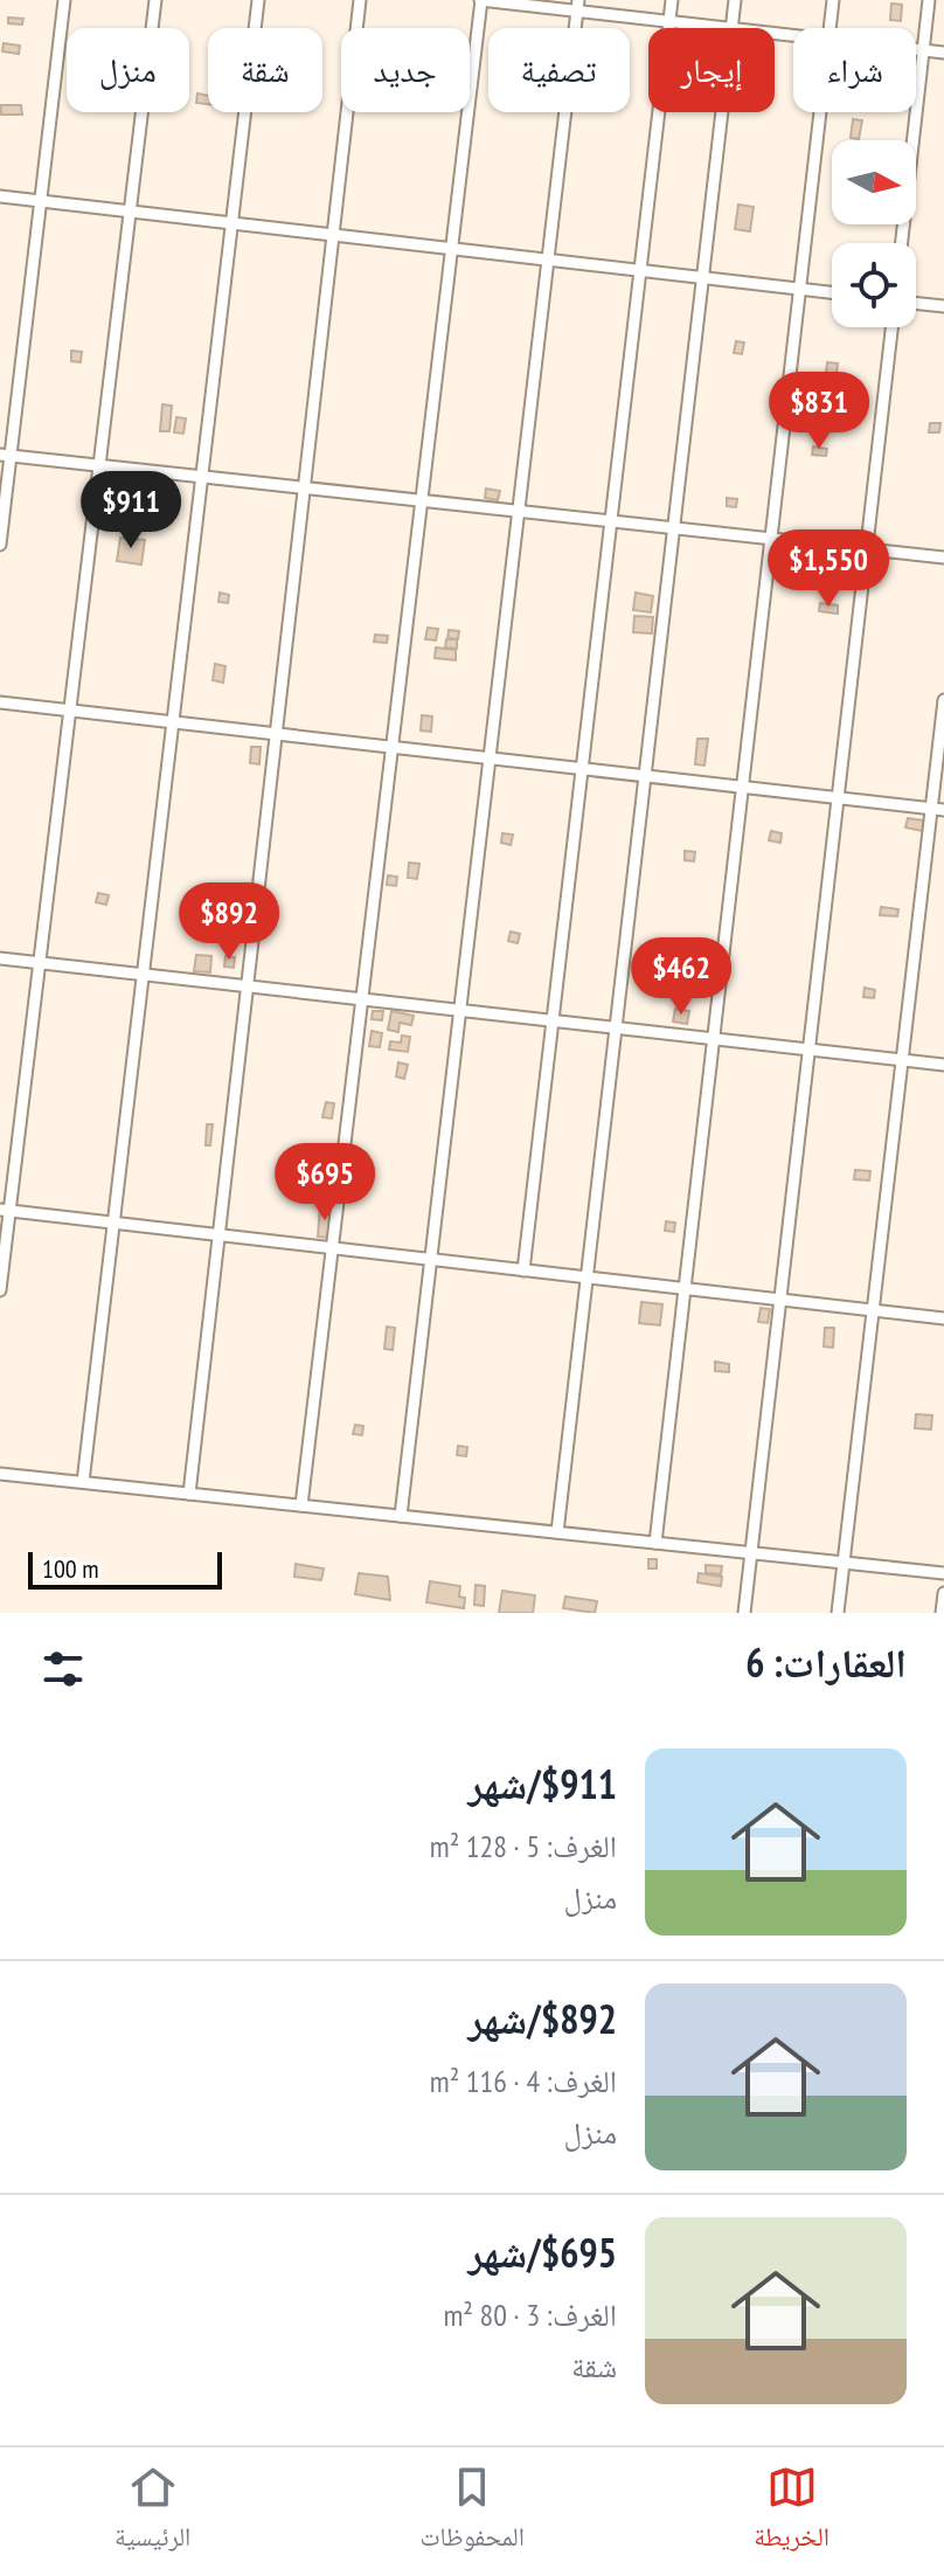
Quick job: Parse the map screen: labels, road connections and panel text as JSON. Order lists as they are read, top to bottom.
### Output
{
  "scale_bar": "100 m",
  "north": "right",
  "page": {
    "chip": [
      "شراء",
      "إيجار",
      "تصفية",
      "جديد",
      "شقة",
      "منزل"
    ],
    "price": [
      "$831",
      "$911",
      "$1,550",
      "$892",
      "$462",
      "$695"
    ],
    "scale": "100 m",
    "heading": "العقارات: 6",
    "list": [
      {
        "name": "$911/شهر",
        "note": "الغرف: 5 · 128 m² · منزل"
      },
      {
        "name": "$892/شهر",
        "note": "الغرف: 4 · 116 m² · منزل"
      },
      {
        "name": "$695/شهر",
        "note": "الغرف: 3 · 80 m² · شقة"
      }
    ],
    "tabs": ["الخريطة", "المحفوظات", "الرئيسية"]
  }
}
